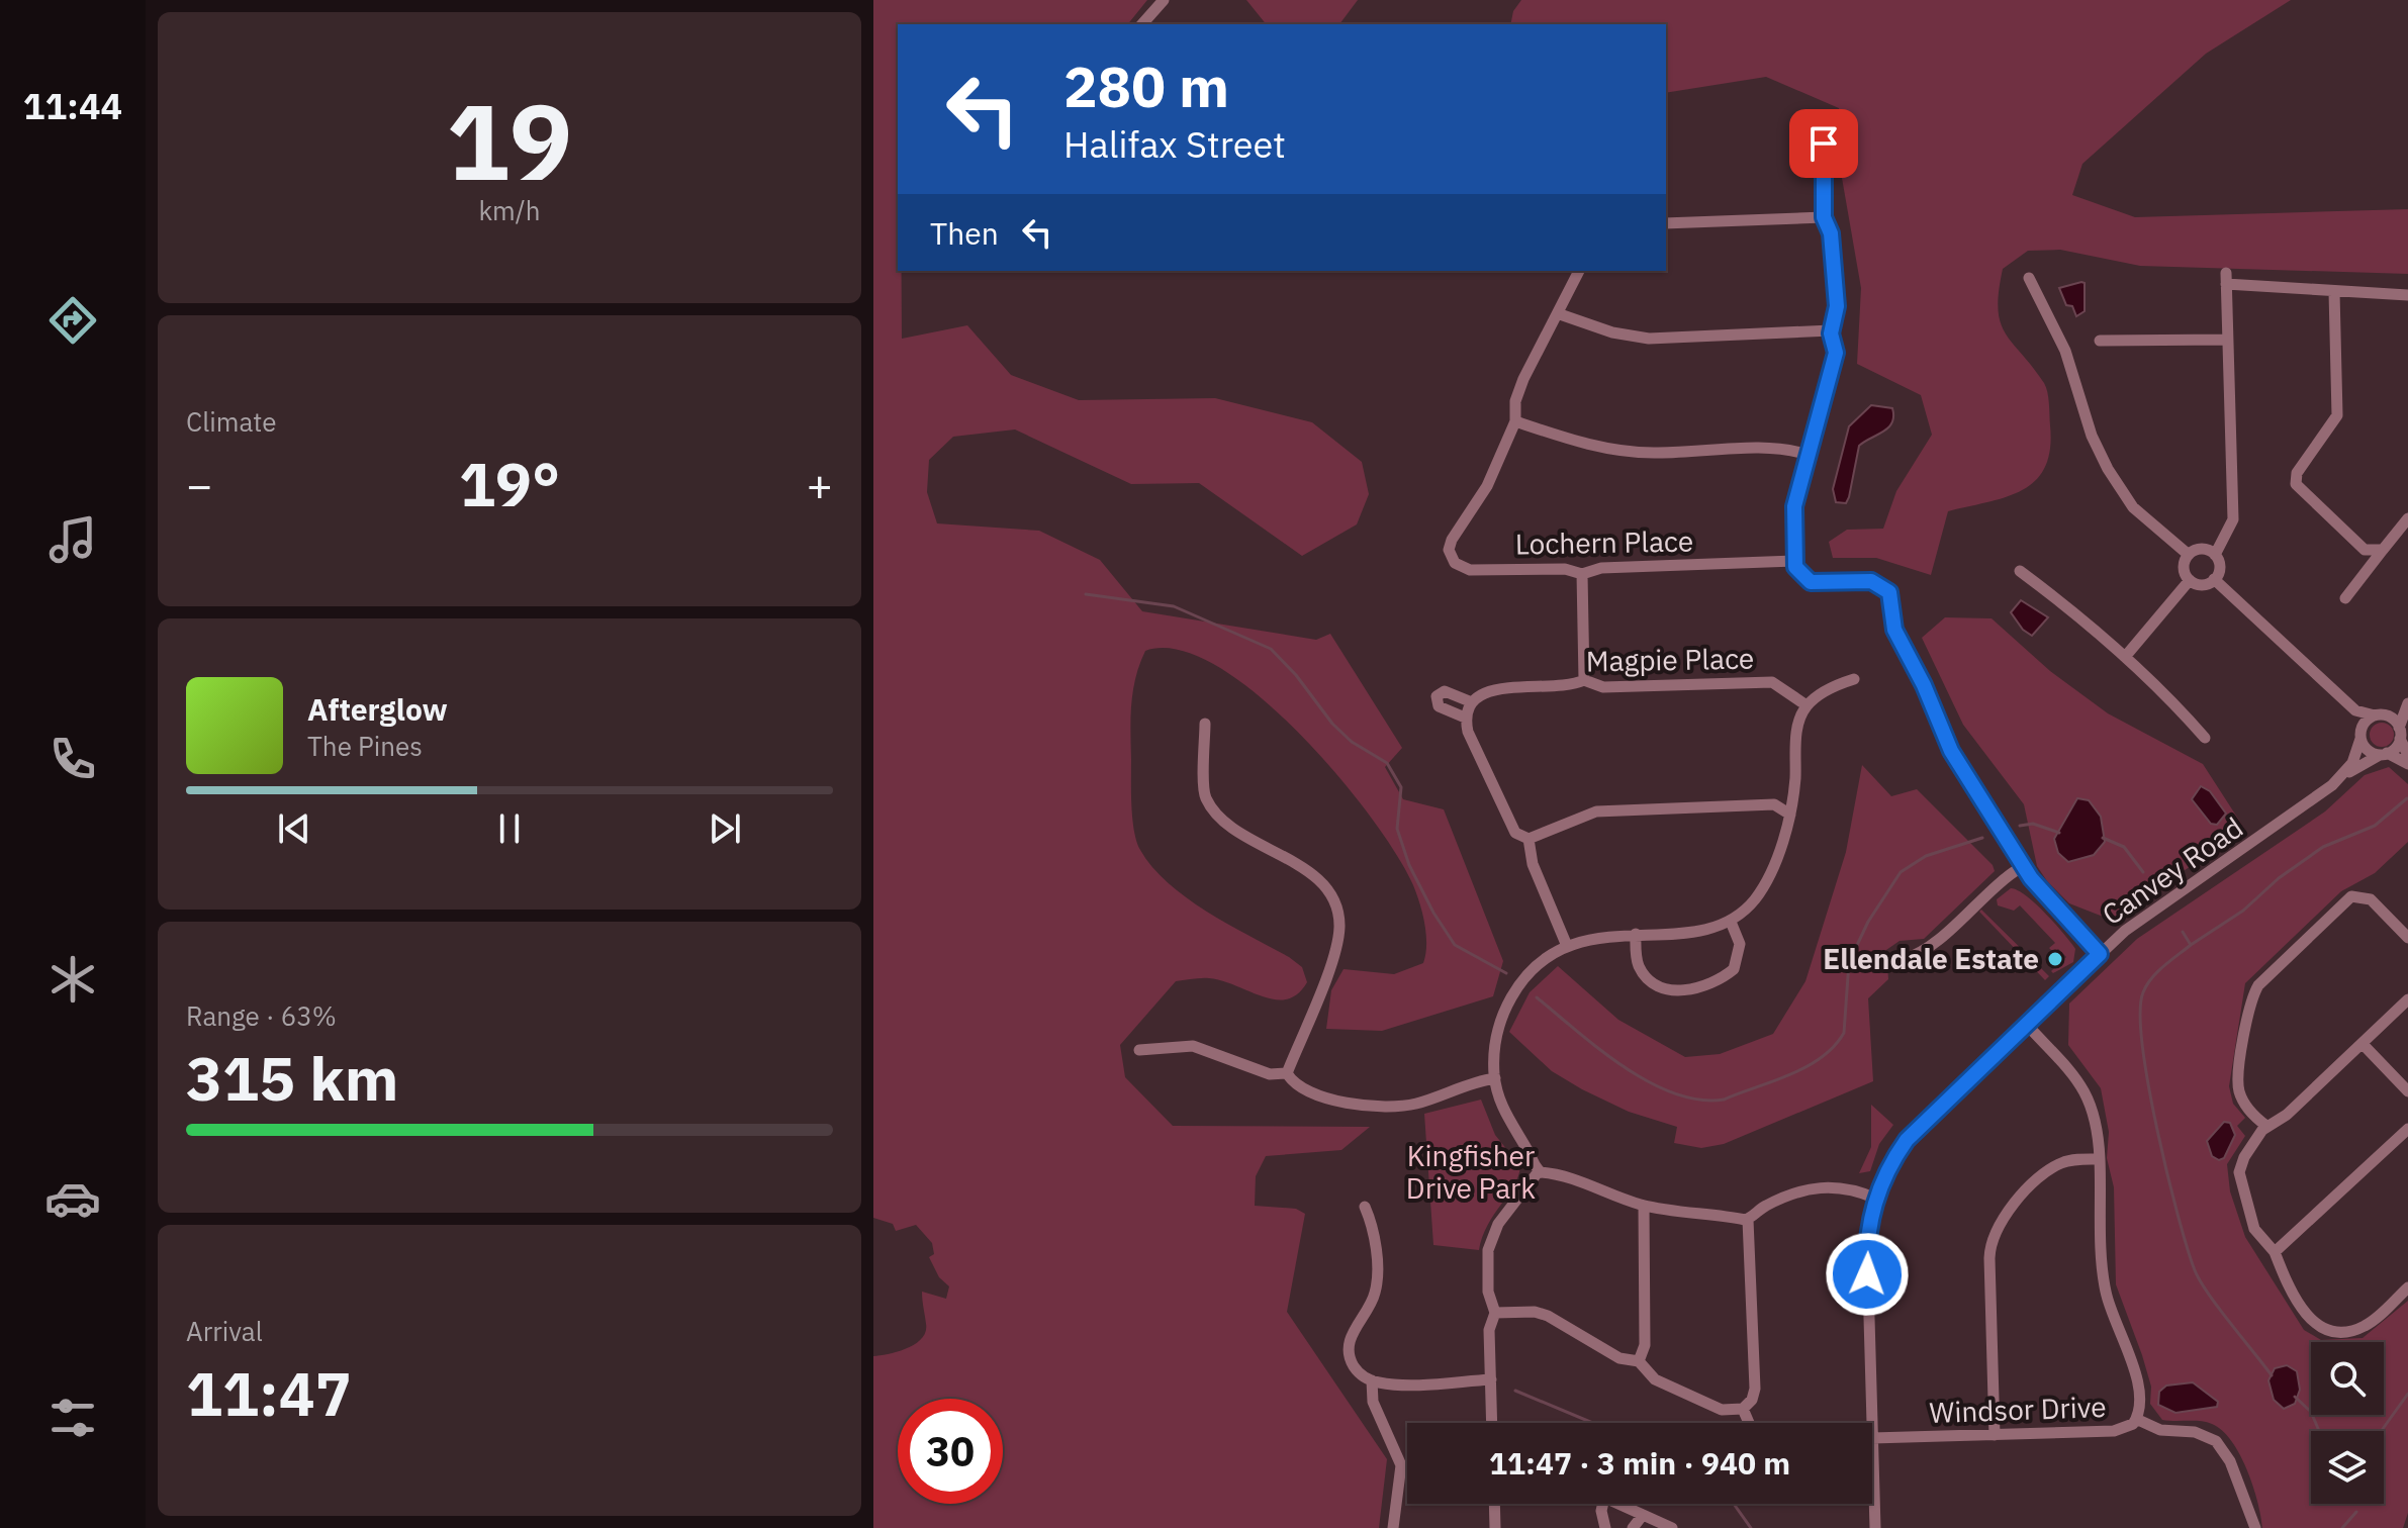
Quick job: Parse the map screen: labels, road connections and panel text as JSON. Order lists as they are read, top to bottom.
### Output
{
  "streets": {
    "street": [
      "Lochern Place",
      "Magpie Place",
      "Canvey Road",
      "Windsor Drive"
    ]
  },
  "crossings": [
    ["Canvey Road", "Windsor Drive"]
  ],
  "parks": ["Kingfisher Drive Park"],
  "places": ["Ellendale Estate"],
  "page": {
    "tabs": "11:44",
    "tile": [
      ["19", "km/h"],
      "Climate",
      ["Range · 63%", "315 km"],
      ["Arrival", "11:47"]
    ],
    "turn": ["280 m", "Halifax Street"],
    "then": "Then",
    "heat": ["−", "19°", "+"],
    "song": ["Afterglow", "The Pines"],
    "limit": "30",
    "trip": "11:47 · 3 min · 940 m"
  }
}
